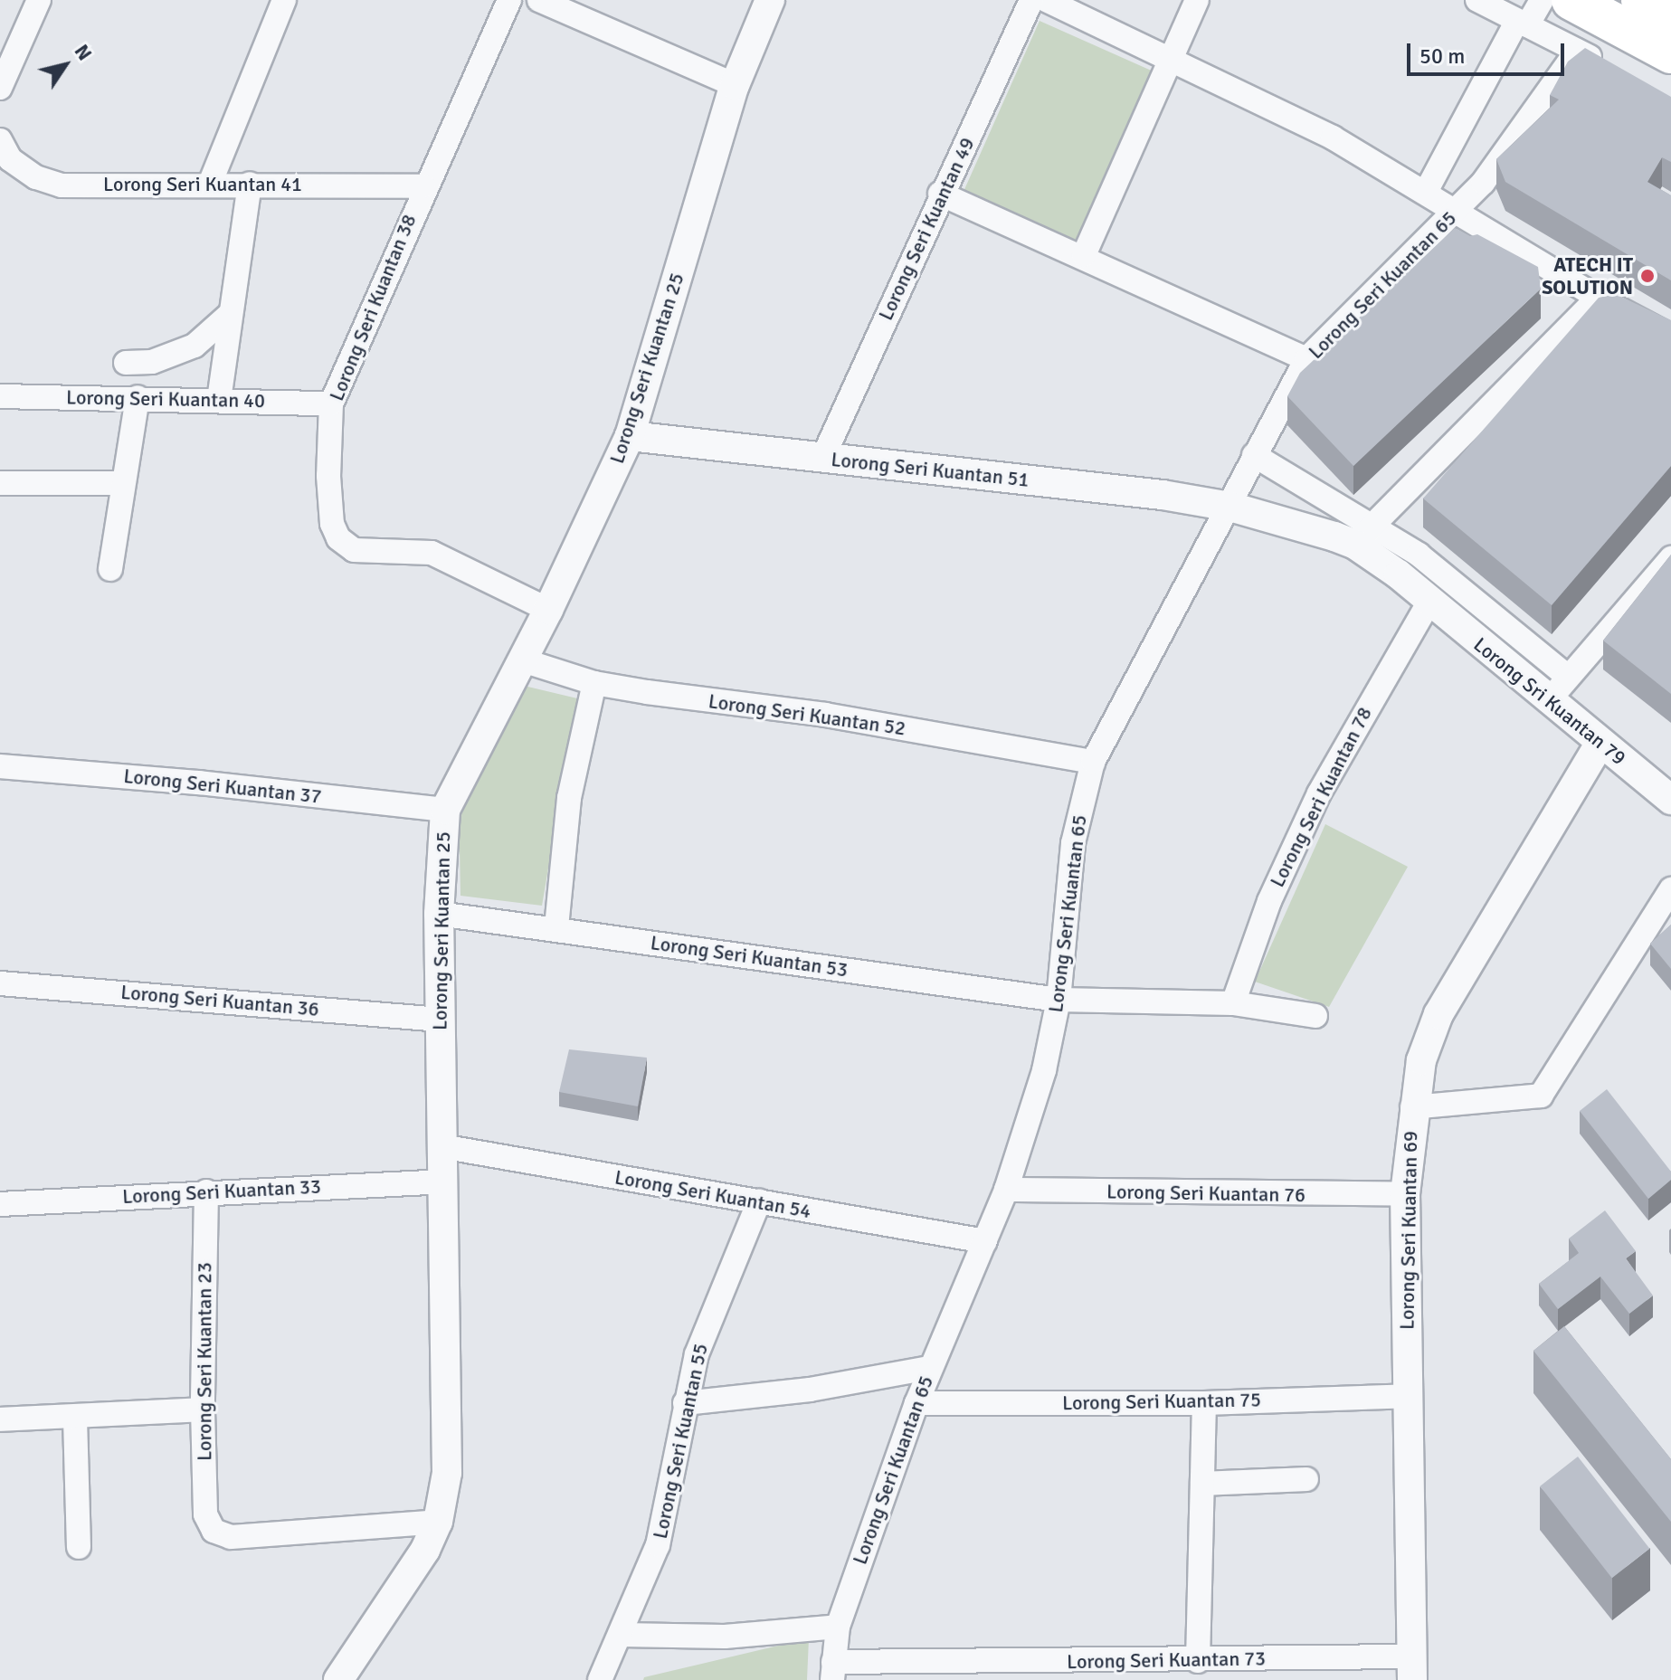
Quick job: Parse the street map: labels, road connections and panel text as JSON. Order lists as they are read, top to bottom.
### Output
{
  "streets": {
    "street": [
      "Lorong Seri Kuantan 41",
      "Lorong Seri Kuantan 49",
      "Lorong Seri Kuantan 65",
      "Lorong Seri Kuantan 38",
      "Lorong Seri Kuantan 25",
      "Lorong Seri Kuantan 40",
      "Lorong Seri Kuantan 51",
      "Lorong Sri Kuantan 79",
      "Lorong Seri Kuantan 52",
      "Lorong Seri Kuantan 37",
      "Lorong Seri Kuantan 78",
      "Lorong Seri Kuantan 53",
      "Lorong Seri Kuantan 36",
      "Lorong Seri Kuantan 33",
      "Lorong Seri Kuantan 76",
      "Lorong Seri Kuantan 54",
      "Lorong Seri Kuantan 69",
      "Lorong Seri Kuantan 23",
      "Lorong Seri Kuantan 75",
      "Lorong Seri Kuantan 55",
      "Lorong Seri Kuantan 73"
    ]
  },
  "crossings": [
    ["Lorong Seri Kuantan 41", "Lorong Seri Kuantan 38"],
    ["Lorong Seri Kuantan 49", "Lorong Seri Kuantan 51"],
    ["Lorong Seri Kuantan 65", "Lorong Seri Kuantan 51"],
    ["Lorong Seri Kuantan 65", "Lorong Seri Kuantan 52"],
    ["Lorong Seri Kuantan 65", "Lorong Seri Kuantan 53"],
    ["Lorong Seri Kuantan 65", "Lorong Seri Kuantan 76"],
    ["Lorong Seri Kuantan 65", "Lorong Seri Kuantan 54"],
    ["Lorong Seri Kuantan 65", "Lorong Seri Kuantan 75"],
    ["Lorong Seri Kuantan 65", "Lorong Seri Kuantan 73"],
    ["Lorong Seri Kuantan 38", "Lorong Seri Kuantan 25"],
    ["Lorong Seri Kuantan 38", "Lorong Seri Kuantan 40"],
    ["Lorong Seri Kuantan 25", "Lorong Seri Kuantan 51"],
    ["Lorong Seri Kuantan 25", "Lorong Seri Kuantan 52"],
    ["Lorong Seri Kuantan 25", "Lorong Seri Kuantan 37"],
    ["Lorong Seri Kuantan 25", "Lorong Seri Kuantan 53"],
    ["Lorong Seri Kuantan 25", "Lorong Seri Kuantan 36"],
    ["Lorong Seri Kuantan 25", "Lorong Seri Kuantan 33"],
    ["Lorong Seri Kuantan 25", "Lorong Seri Kuantan 54"],
    ["Lorong Seri Kuantan 25", "Lorong Seri Kuantan 23"],
    ["Lorong Seri Kuantan 51", "Lorong Sri Kuantan 79"],
    ["Lorong Sri Kuantan 79", "Lorong Seri Kuantan 78"],
    ["Lorong Sri Kuantan 79", "Lorong Seri Kuantan 69"],
    ["Lorong Seri Kuantan 78", "Lorong Seri Kuantan 53"],
    ["Lorong Seri Kuantan 33", "Lorong Seri Kuantan 23"],
    ["Lorong Seri Kuantan 76", "Lorong Seri Kuantan 69"],
    ["Lorong Seri Kuantan 54", "Lorong Seri Kuantan 55"],
    ["Lorong Seri Kuantan 69", "Lorong Seri Kuantan 75"],
    ["Lorong Seri Kuantan 69", "Lorong Seri Kuantan 73"]
  ],
  "places": ["ATECH IT SOLUTION"],
  "scale_bar": "50 m",
  "north": "top right"
}
